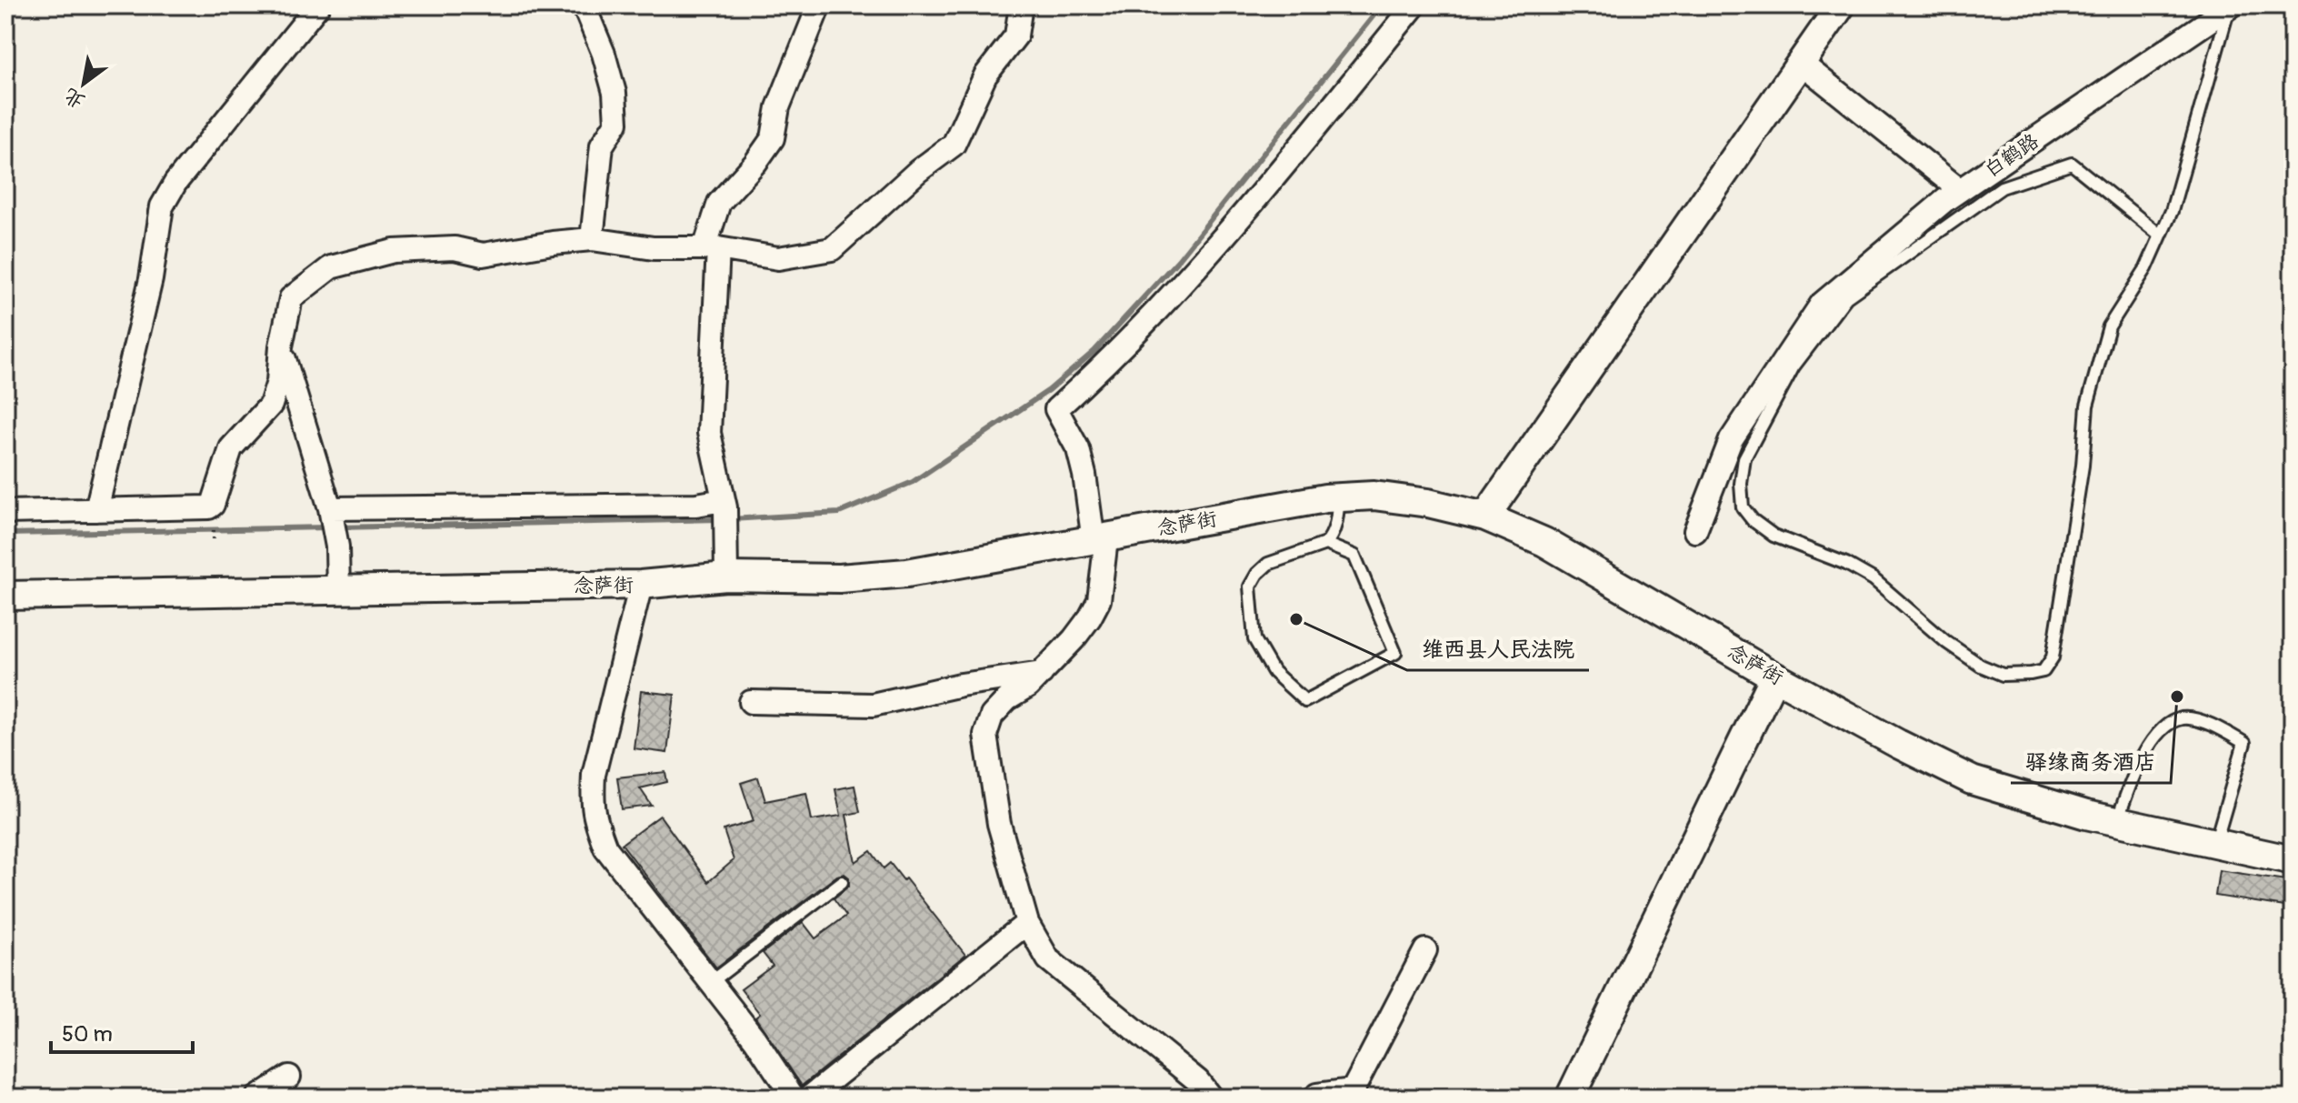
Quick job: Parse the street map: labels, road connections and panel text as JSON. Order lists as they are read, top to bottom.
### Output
{
  "streets": {
    "street": ["白鹤路", "念萨街"]
  },
  "places": ["维西县人民法院", "驿缘商务酒店"],
  "scale_bar": "50 m",
  "north": "bottom left"
}
